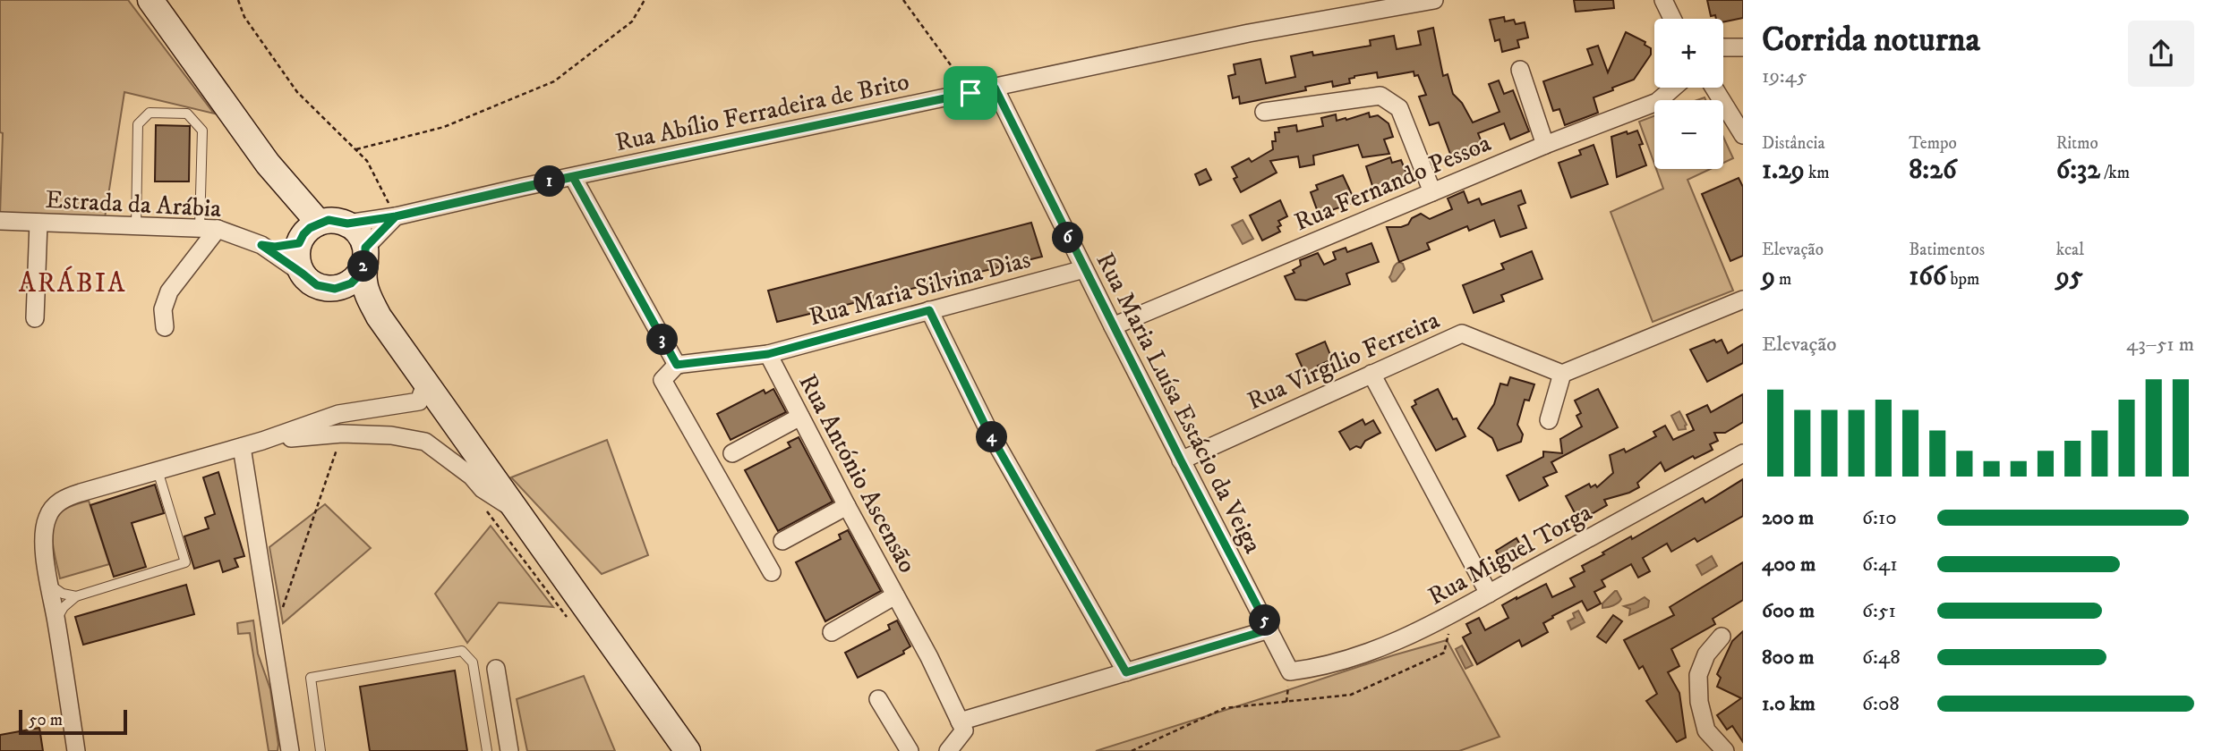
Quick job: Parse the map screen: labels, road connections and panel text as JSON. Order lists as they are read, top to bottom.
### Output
{
  "streets": {
    "street": [
      "Rua Abílio Ferradeira de Brito",
      "Rua Fernando Pessoa",
      "Estrada da Arábia",
      "Rua Maria Silvina Dias",
      "Rua Virgílio Ferreira",
      "Rua Maria Luísa Estácio da Veiga",
      "Rua António Ascensão",
      "Rua Miguel Torga"
    ]
  },
  "crossings": [
    ["Rua Abílio Ferradeira de Brito", "Rua Maria Luísa Estácio da Veiga"],
    ["Rua Fernando Pessoa", "Rua Maria Luísa Estácio da Veiga"],
    ["Rua Maria Silvina Dias", "Rua Maria Luísa Estácio da Veiga"],
    ["Rua Maria Silvina Dias", "Rua António Ascensão"],
    ["Rua Virgílio Ferreira", "Rua Maria Luísa Estácio da Veiga"],
    ["Rua Maria Luísa Estácio da Veiga", "Rua Miguel Torga"]
  ],
  "districts": ["ARÁBIA"],
  "scale_bar": "50 m",
  "page": {
    "heading": ["Corrida noturna", "19:45"],
    "map_buttons": ["+", "−"],
    "stats": [
      ["Distância", "1.29 km"],
      ["Tempo", "8:26"],
      ["Ritmo", "6:32 /km"],
      ["Elevação", "9 m"],
      ["Batimentos", "166 bpm"],
      ["kcal", "95"]
    ],
    "pins": [
      "1",
      "6",
      "2",
      "3",
      "4",
      "5"
    ],
    "chart": ["Elevação", "43–51 m"],
    "list": [
      {
        "name": "200 m",
        "note": "6:10"
      },
      {
        "name": "400 m",
        "note": "6:41"
      },
      {
        "name": "600 m",
        "note": "6:51"
      },
      {
        "name": "800 m",
        "note": "6:48"
      },
      {
        "name": "1.0 km",
        "note": "6:08"
      }
    ],
    "scale": "50 m"
  }
}
